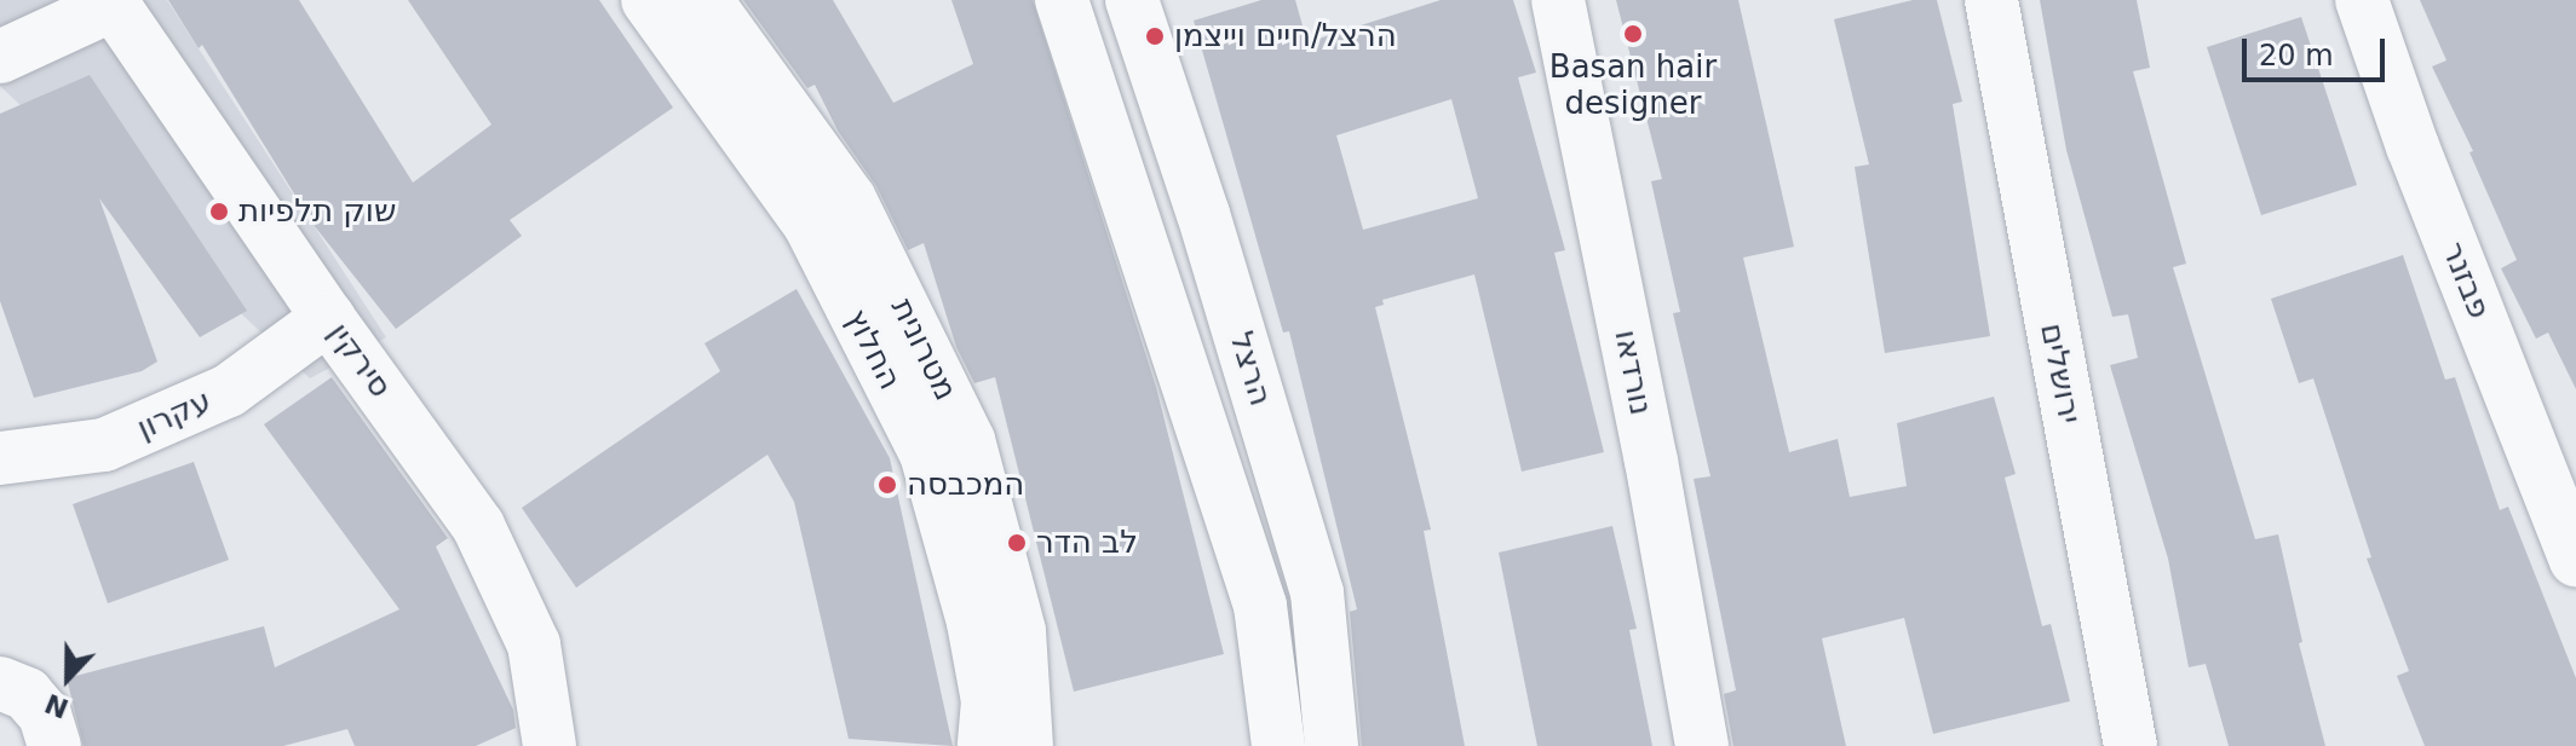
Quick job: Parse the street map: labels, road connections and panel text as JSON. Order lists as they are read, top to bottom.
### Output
{
  "streets": {
    "street": [
      "פבזנר",
      "החלוץ",
      "מטרונית",
      "סירקין",
      "הרצל",
      "נורדאו",
      "ירושלים",
      "עקרון"
    ]
  },
  "crossings": [
    ["סירקין", "עקרון"]
  ],
  "places": [
    "Basan hair designer",
    "הרצל/חיים וייצמן",
    "שוק תלפיות",
    "המכבסה",
    "לב הדר"
  ],
  "scale_bar": "20 m",
  "north": "bottom"
}
